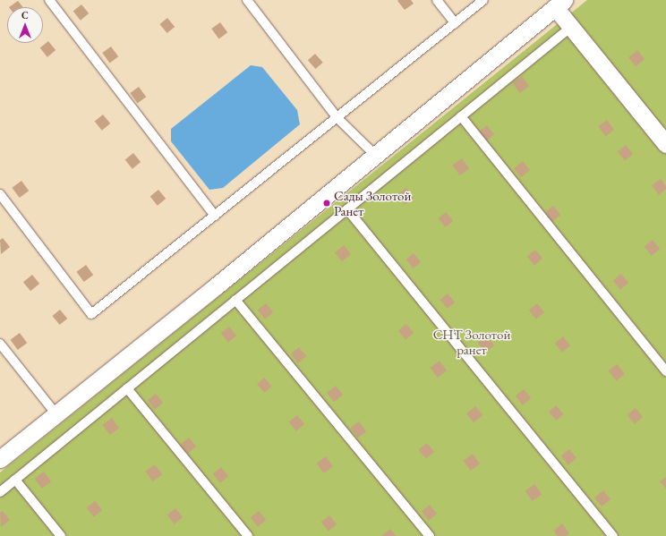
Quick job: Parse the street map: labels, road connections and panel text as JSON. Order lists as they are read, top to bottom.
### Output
{
  "parks": ["СНТ Золотой ранет"],
  "places": ["Сады Золотой Ранет"],
  "north": "top"
}
